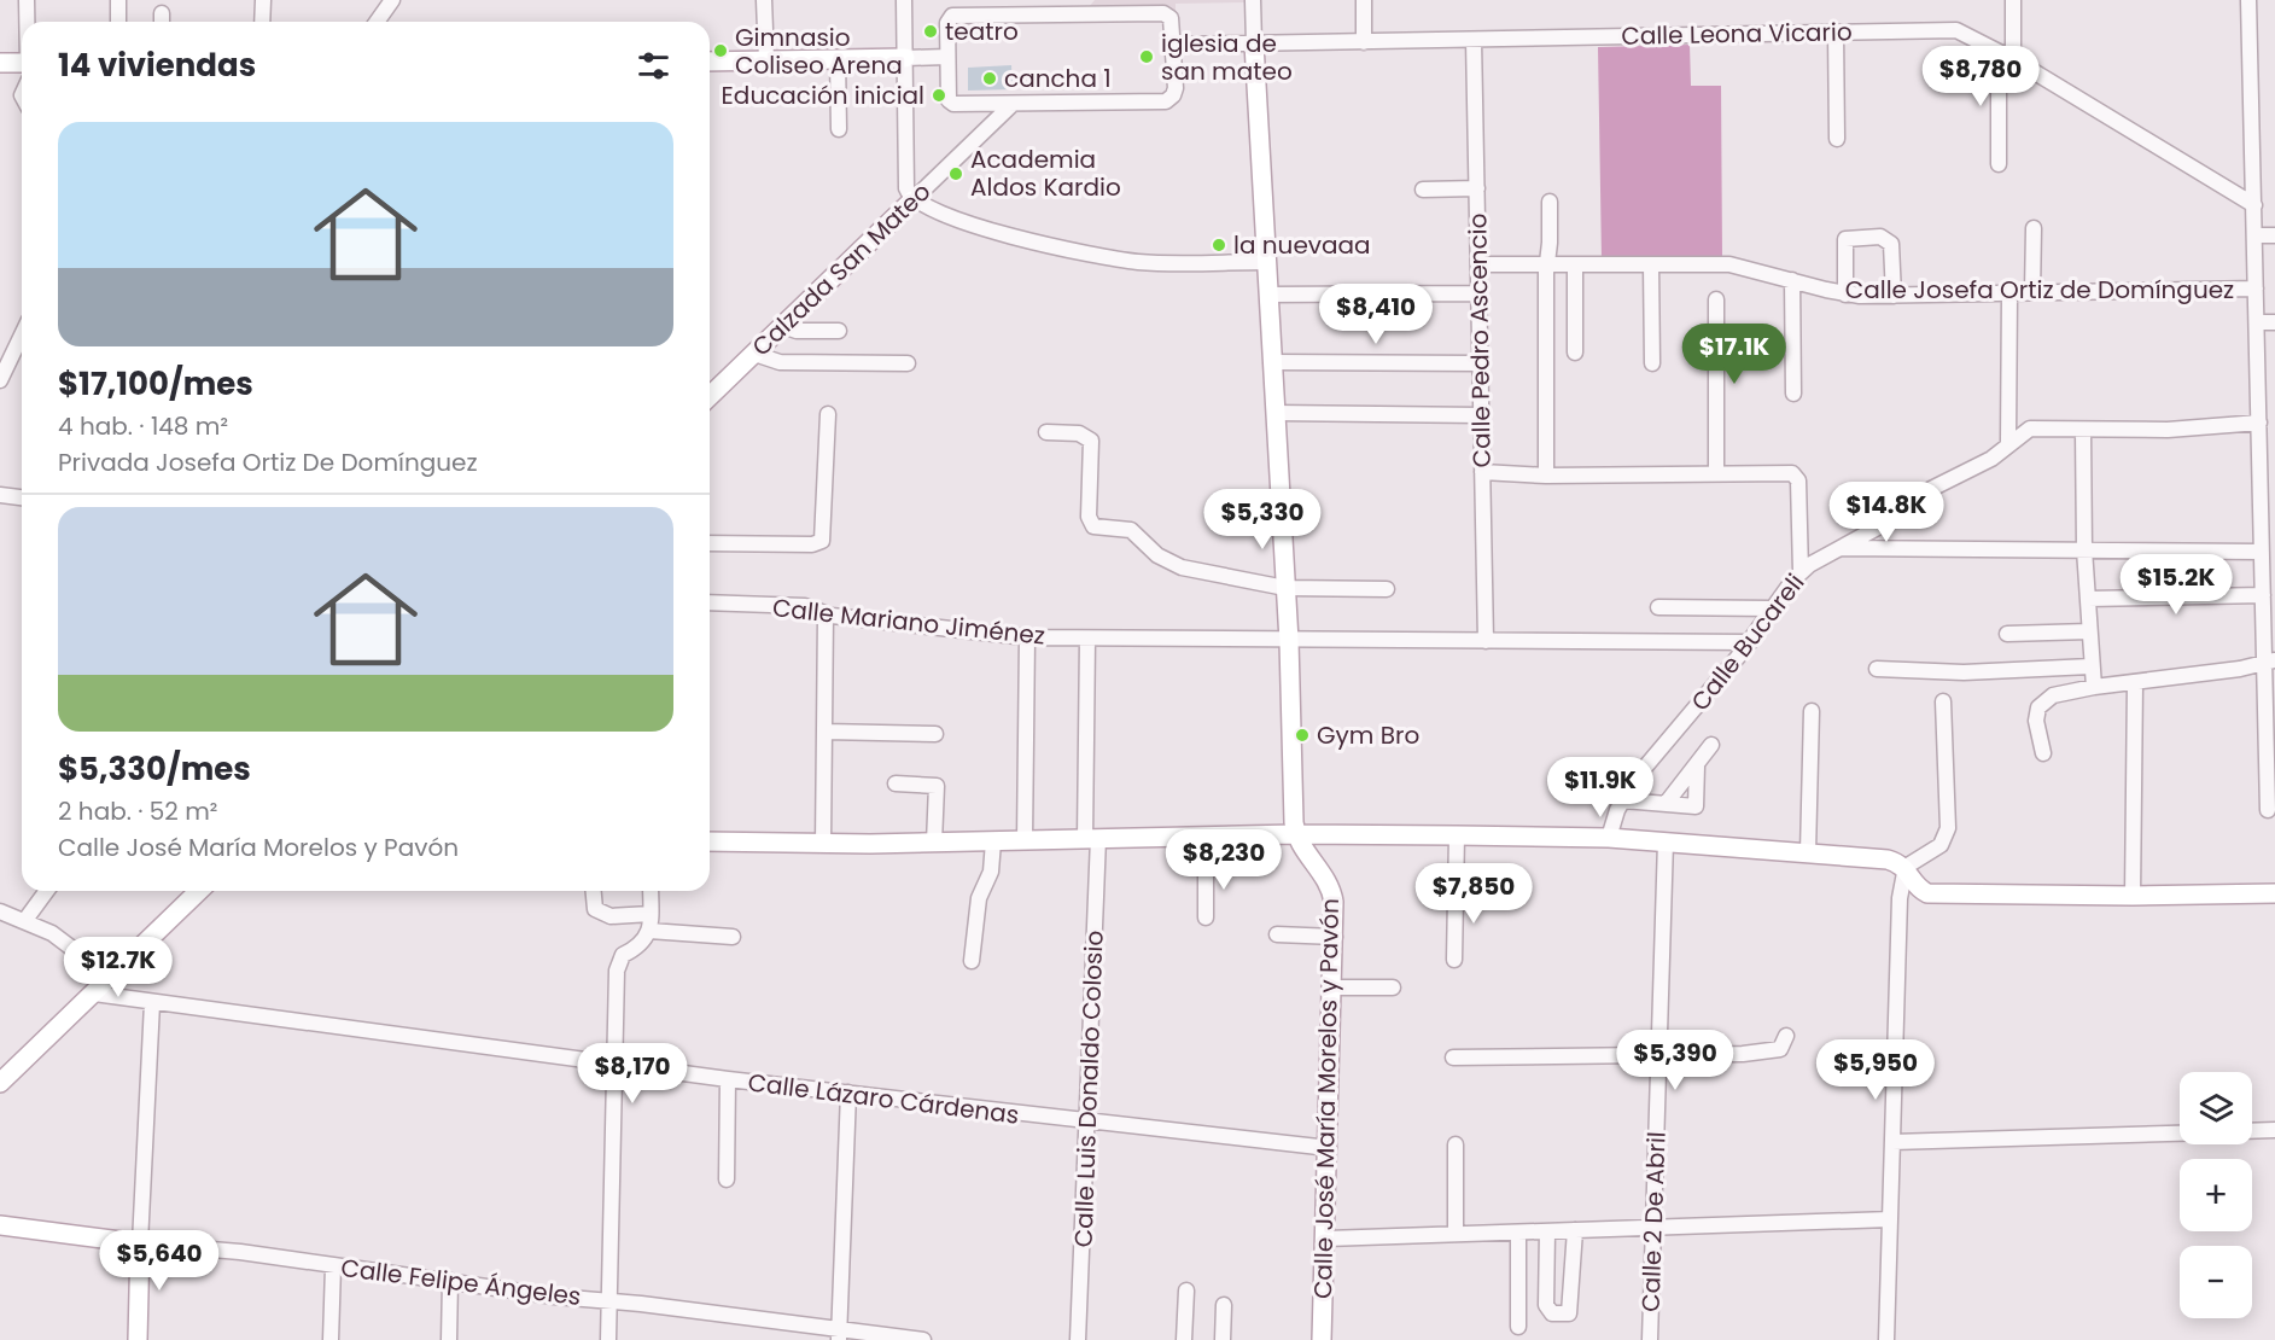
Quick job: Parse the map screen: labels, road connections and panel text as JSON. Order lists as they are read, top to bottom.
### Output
{
  "streets": {
    "main road": ["Calzada San Mateo", "Calle José María Morelos y Pavón", "Calle Felipe Ángeles"],
    "street": [
      "Calle Leona Vicario",
      "Calle Josefa Ortiz de Domínguez",
      "Calle Pedro Ascencio",
      "Calle Mariano Jiménez",
      "Calle Bucareli",
      "Calle Luis Donaldo Colosio",
      "Calle Lázaro Cárdenas",
      "Calle 2 De Abril"
    ]
  },
  "crossings": [
    ["Calle Leona Vicario", "Calle Pedro Ascencio"],
    ["Calle Leona Vicario", "Calle José María Morelos y Pavón"],
    ["Calle Josefa Ortiz de Domínguez", "Calle Pedro Ascencio"],
    ["Calle Pedro Ascencio", "Calle Mariano Jiménez"],
    ["Calle Mariano Jiménez", "Calle Bucareli"],
    ["Calle Mariano Jiménez", "Calle Luis Donaldo Colosio"],
    ["Calle Mariano Jiménez", "Calle José María Morelos y Pavón"],
    ["Calle Luis Donaldo Colosio", "Calle Lázaro Cárdenas"],
    ["Calle Lázaro Cárdenas", "Calle José María Morelos y Pavón"]
  ],
  "places": [
    "teatro",
    "Gimnasio Coliseo Arena",
    "iglesia de san mateo",
    "cancha 1",
    "Educación inicial",
    "Academia Aldos Kardio",
    "la nuevaaa",
    "Gym Bro"
  ],
  "page": {
    "heading": "14 viviendas",
    "price": [
      "$8,780",
      "$8,410",
      "$17.1K",
      "$14.8K",
      "$5,330",
      "$15.2K",
      "$11.9K",
      "$8,230",
      "$7,850",
      "$12.7K",
      "$5,390",
      "$5,950",
      "$8,170",
      "$5,640"
    ],
    "list": [
      {
        "name": "$17,100/mes",
        "note": "4 hab. · 148 m² · Privada Josefa Ortiz De Domínguez"
      },
      {
        "name": "$5,330/mes",
        "note": "2 hab. · 52 m² · Calle José María Morelos y Pavón"
      }
    ],
    "map_buttons": ["+", "−"]
  }
}
